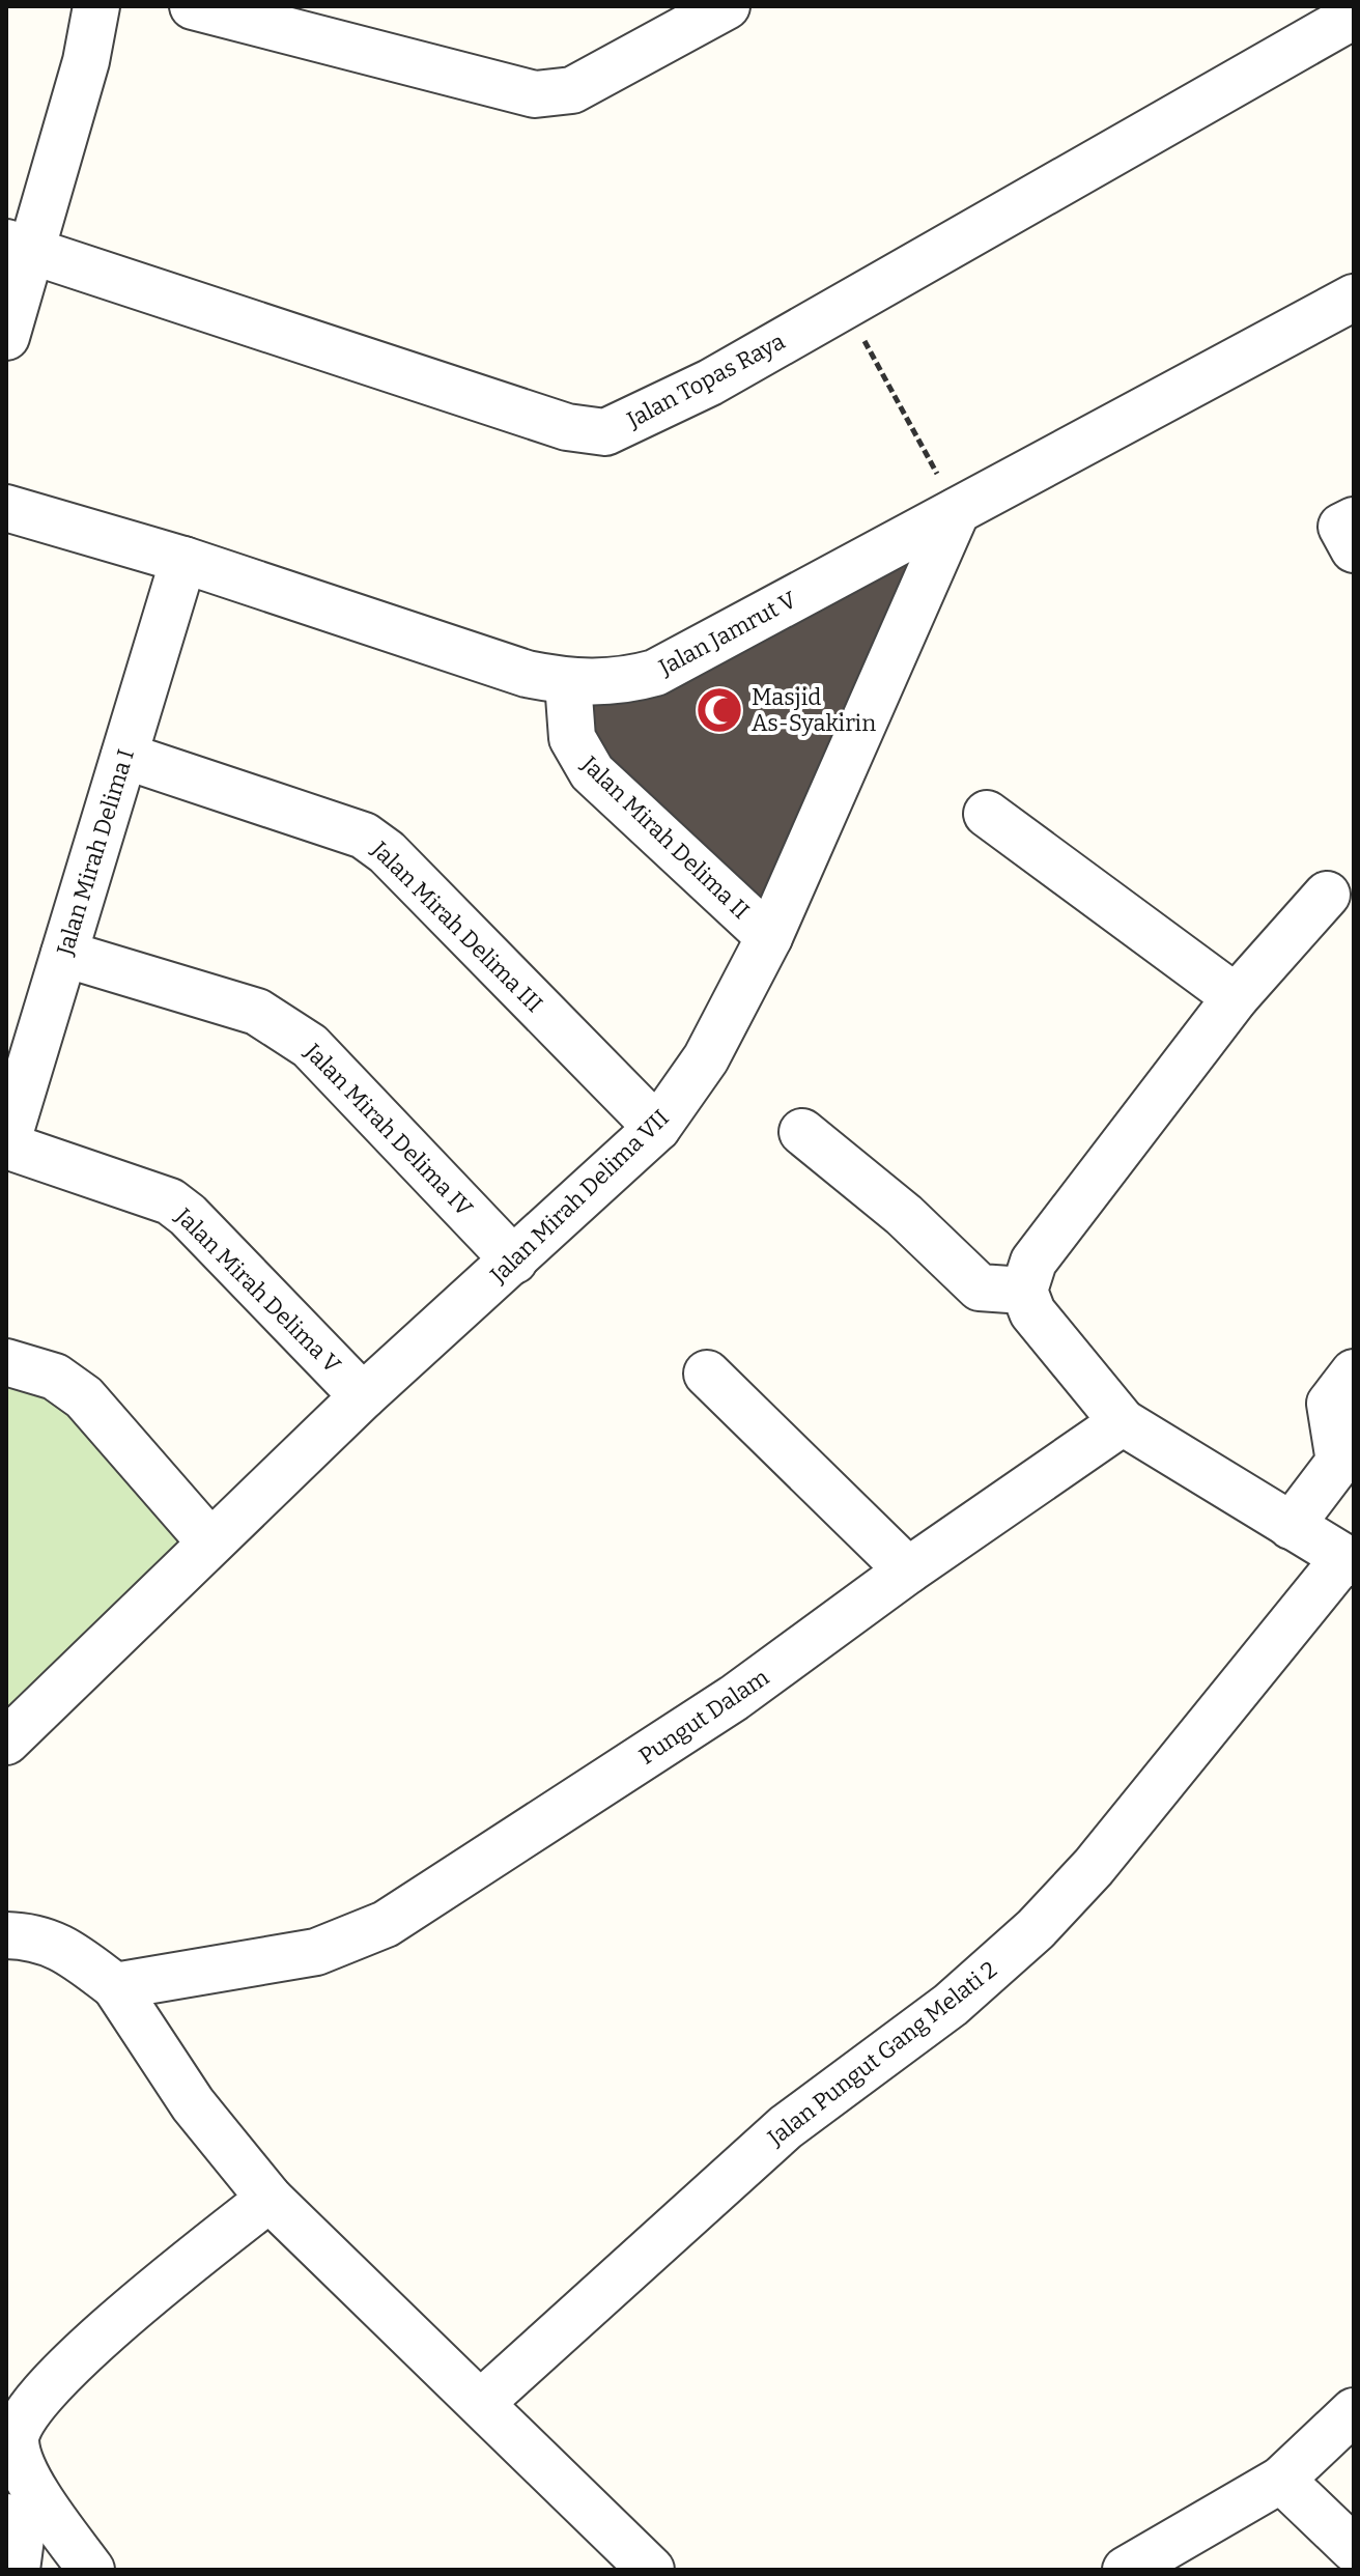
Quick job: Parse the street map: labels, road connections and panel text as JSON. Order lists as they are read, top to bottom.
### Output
{
  "streets": {
    "street": [
      "Jalan Topas Raya",
      "Jalan Jamrut V",
      "Jalan Mirah Delima II",
      "Jalan Mirah Delima I",
      "Jalan Mirah Delima III",
      "Jalan Mirah Delima IV",
      "Jalan Mirah Delima VII",
      "Jalan Mirah Delima V",
      "Pungut Dalam",
      "Jalan Pungut Gang Melati 2"
    ]
  },
  "crossings": [
    ["Jalan Jamrut V", "Jalan Mirah Delima II"],
    ["Jalan Jamrut V", "Jalan Mirah Delima I"],
    ["Jalan Jamrut V", "Jalan Mirah Delima VII"],
    ["Jalan Mirah Delima II", "Jalan Mirah Delima VII"],
    ["Jalan Mirah Delima I", "Jalan Mirah Delima III"],
    ["Jalan Mirah Delima I", "Jalan Mirah Delima IV"],
    ["Jalan Mirah Delima I", "Jalan Mirah Delima V"],
    ["Jalan Mirah Delima III", "Jalan Mirah Delima VII"],
    ["Jalan Mirah Delima IV", "Jalan Mirah Delima VII"],
    ["Jalan Mirah Delima VII", "Jalan Mirah Delima V"]
  ],
  "places": {
    "mosque": ["Masjid As-Syakirin"]
  }
}
